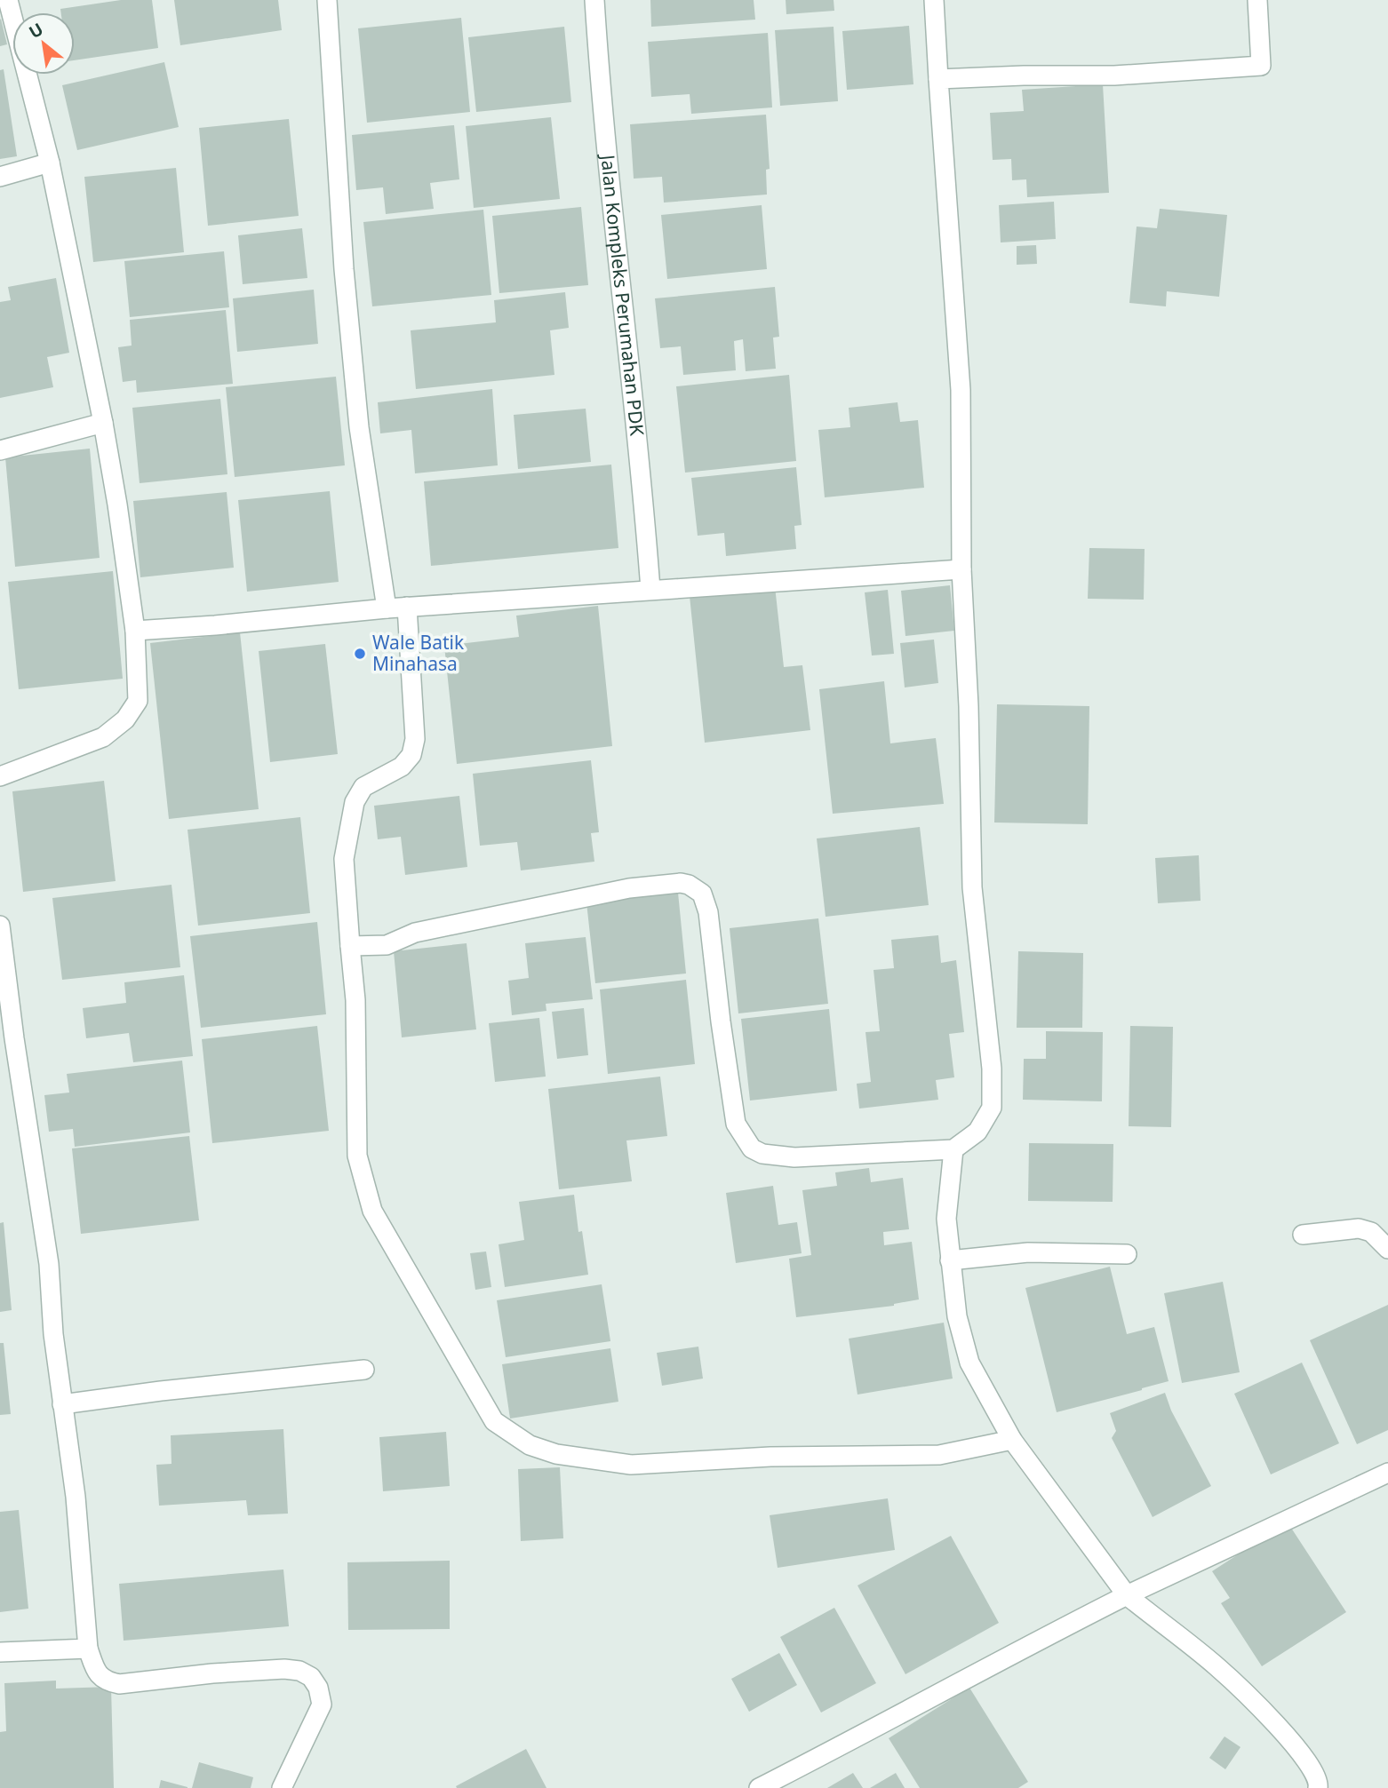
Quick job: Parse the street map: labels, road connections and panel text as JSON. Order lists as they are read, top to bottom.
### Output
{
  "streets": {
    "street": ["Jalan Kompleks Perumahan PDK"]
  },
  "places": ["Wale Batik Minahasa"],
  "north": "top left"
}
